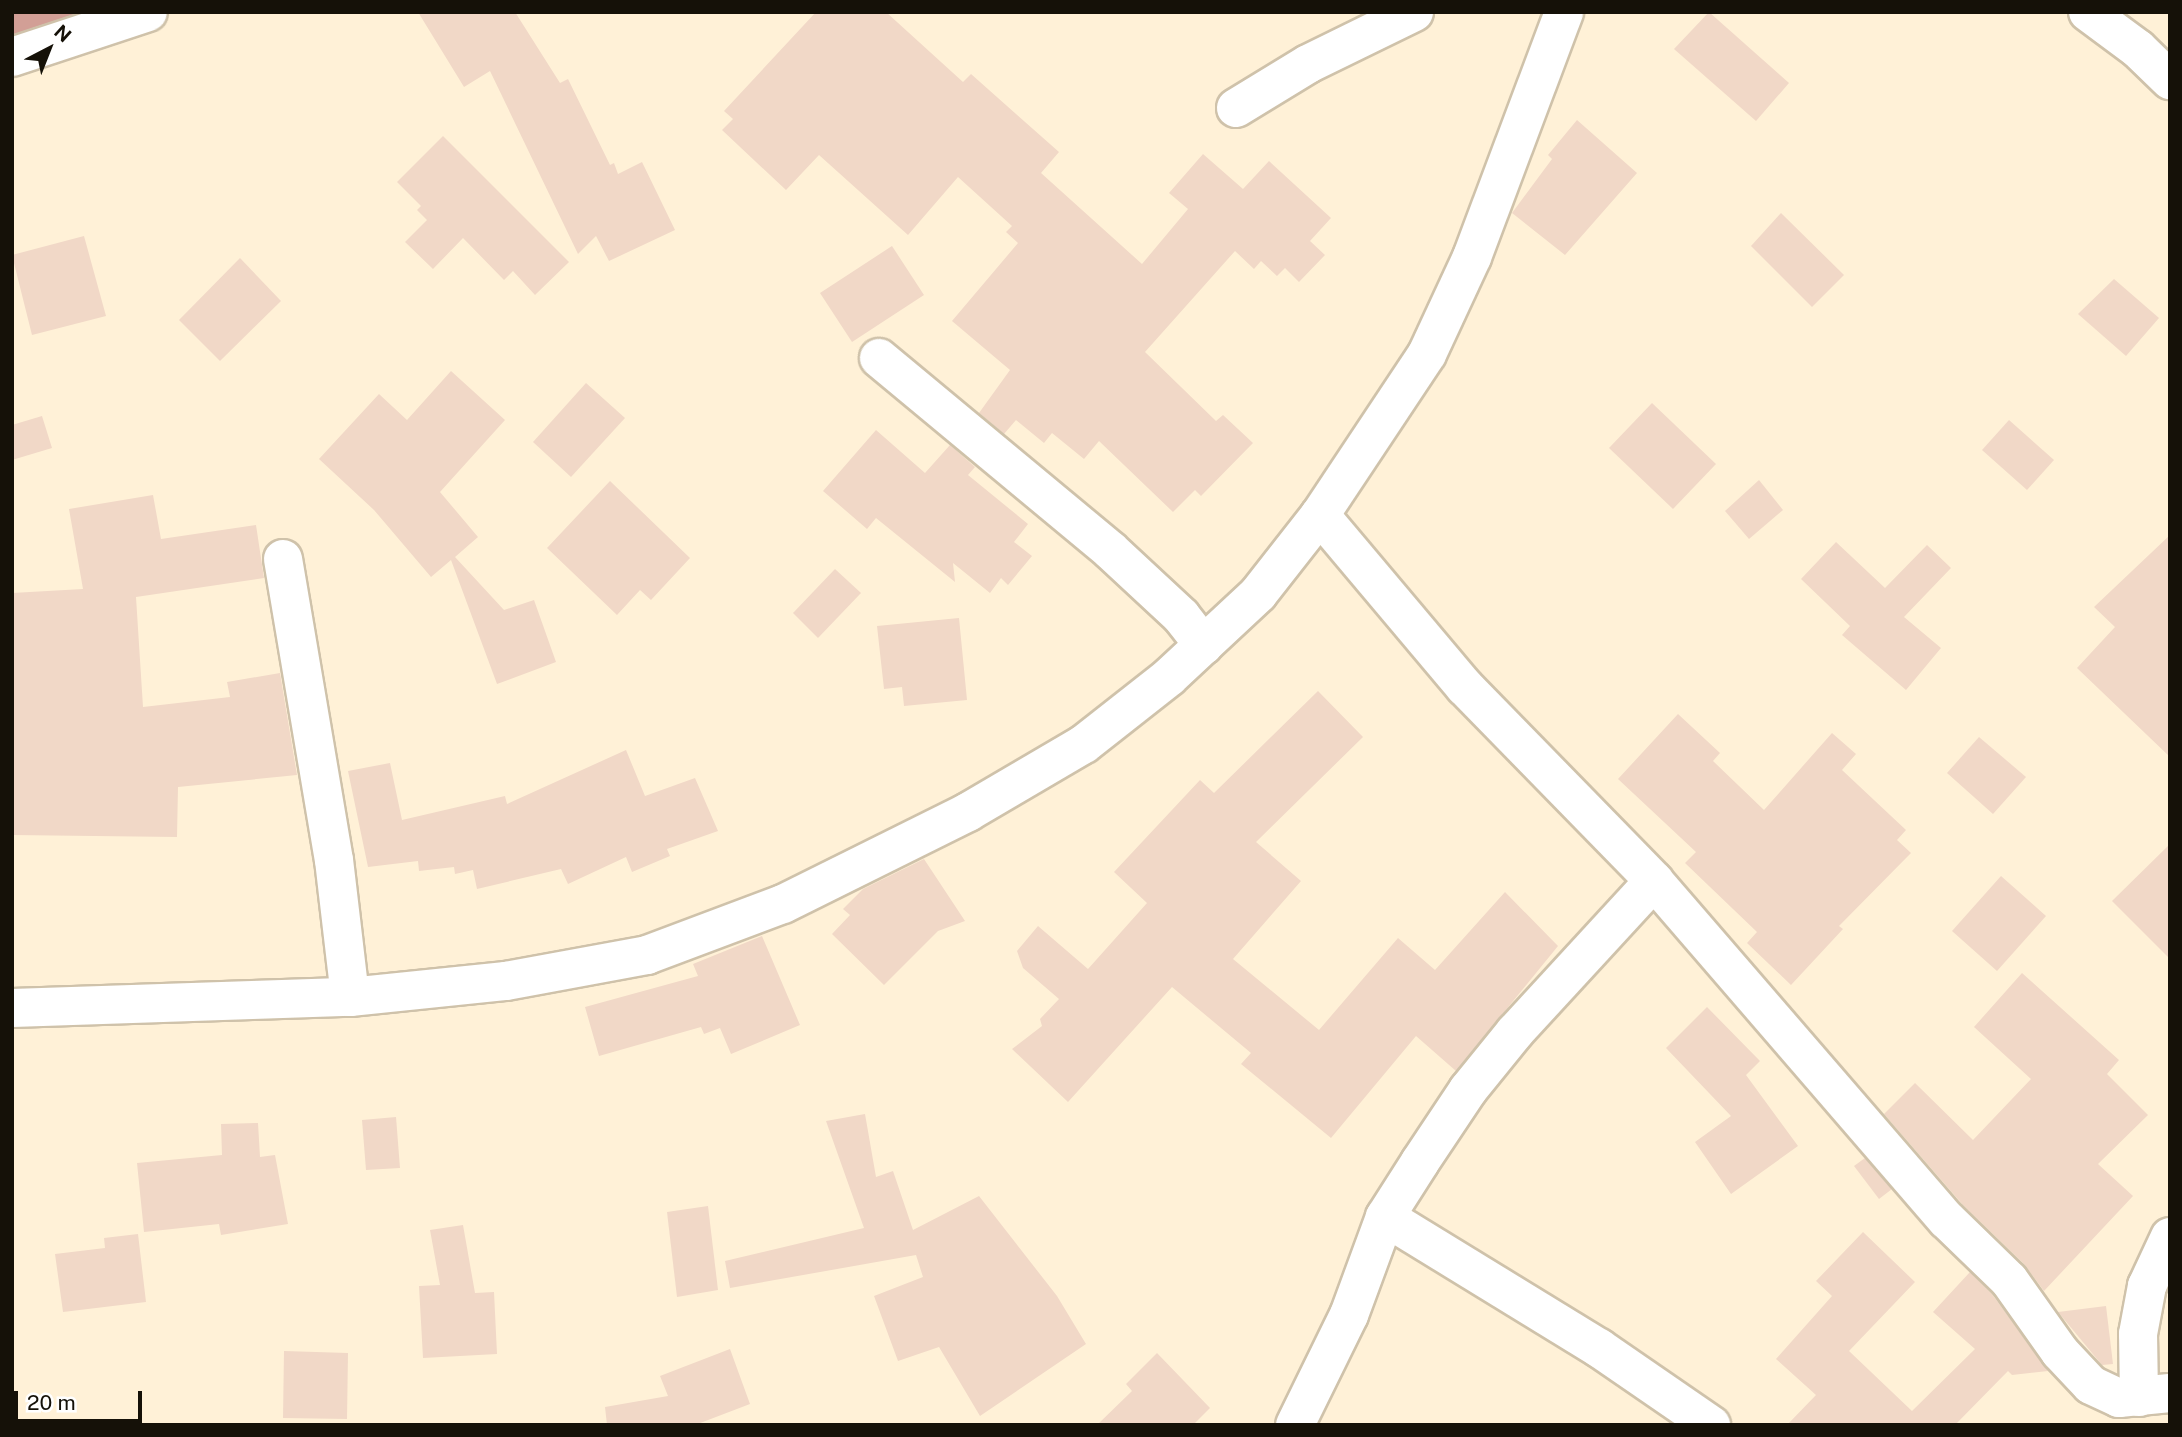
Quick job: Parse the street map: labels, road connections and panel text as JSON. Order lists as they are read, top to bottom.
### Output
{
  "scale_bar": "20 m",
  "north": "top right"
}
